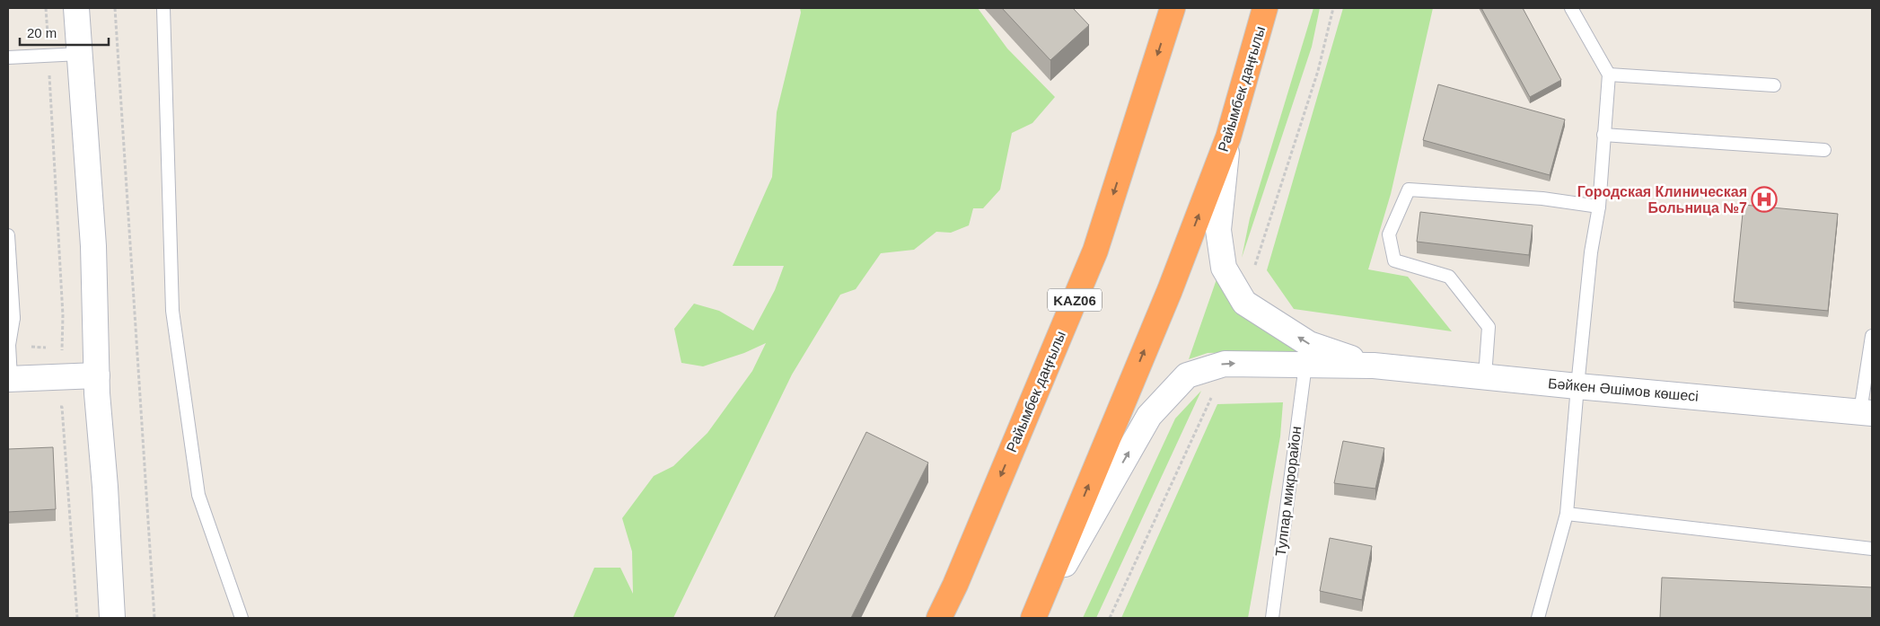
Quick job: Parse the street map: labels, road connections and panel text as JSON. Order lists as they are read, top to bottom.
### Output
{
  "streets": {
    "highway": ["Райымбек даңғылы", "KАZ06"],
    "main road": ["Бәйкен Әшімов көшесі"],
    "lane": ["Тулпар микрорайон"]
  },
  "places": {
    "hospital": ["Городская Клиническая Больница №7"]
  },
  "scale_bar": "20 m"
}
